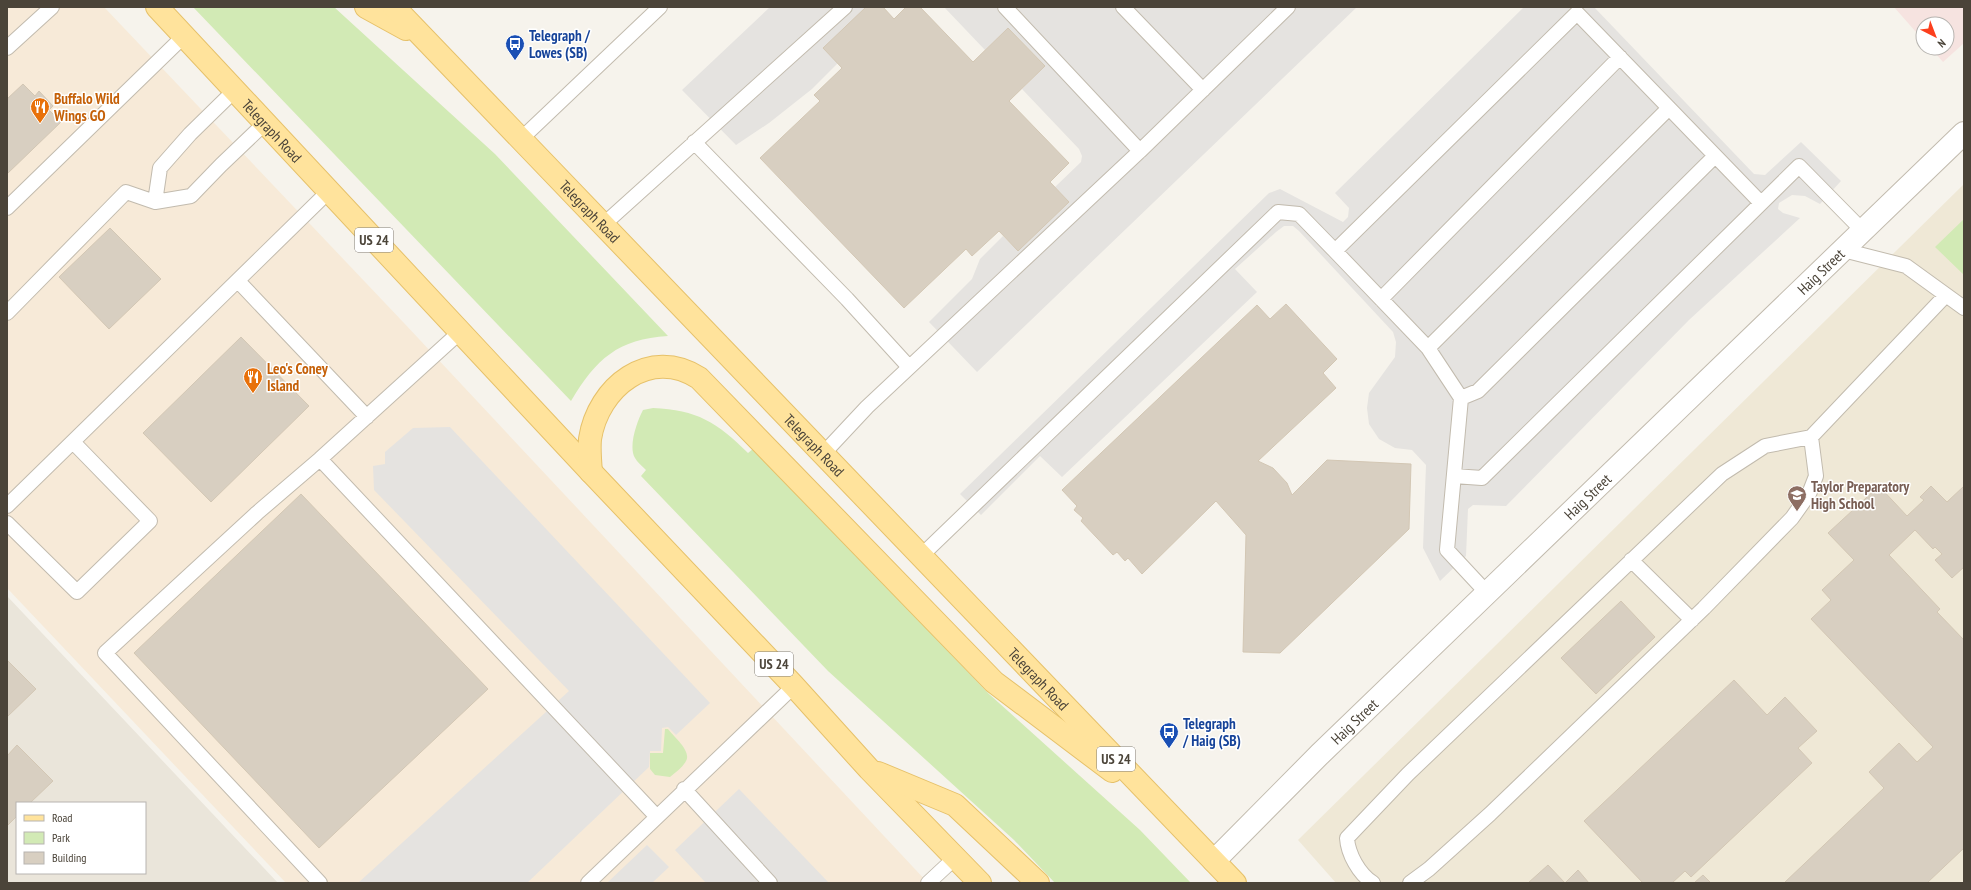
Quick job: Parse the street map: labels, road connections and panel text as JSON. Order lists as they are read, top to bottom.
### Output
{
  "streets": {
    "main road": ["Telegraph Road", "US 24"],
    "street": ["Haig Street"]
  },
  "crossings": [
    ["Telegraph Road", "Haig Street"]
  ],
  "places": {
    "bus stop": ["Telegraph / Lowes (SB)", "Telegraph / Haig (SB)"],
    "restaurant": ["Buffalo Wild Wings GO", "Leo's Coney Island"],
    "school or university": ["Taylor Preparatory High School"]
  },
  "legend": ["Road", "Park", "Building"],
  "north": "bottom right"
}
